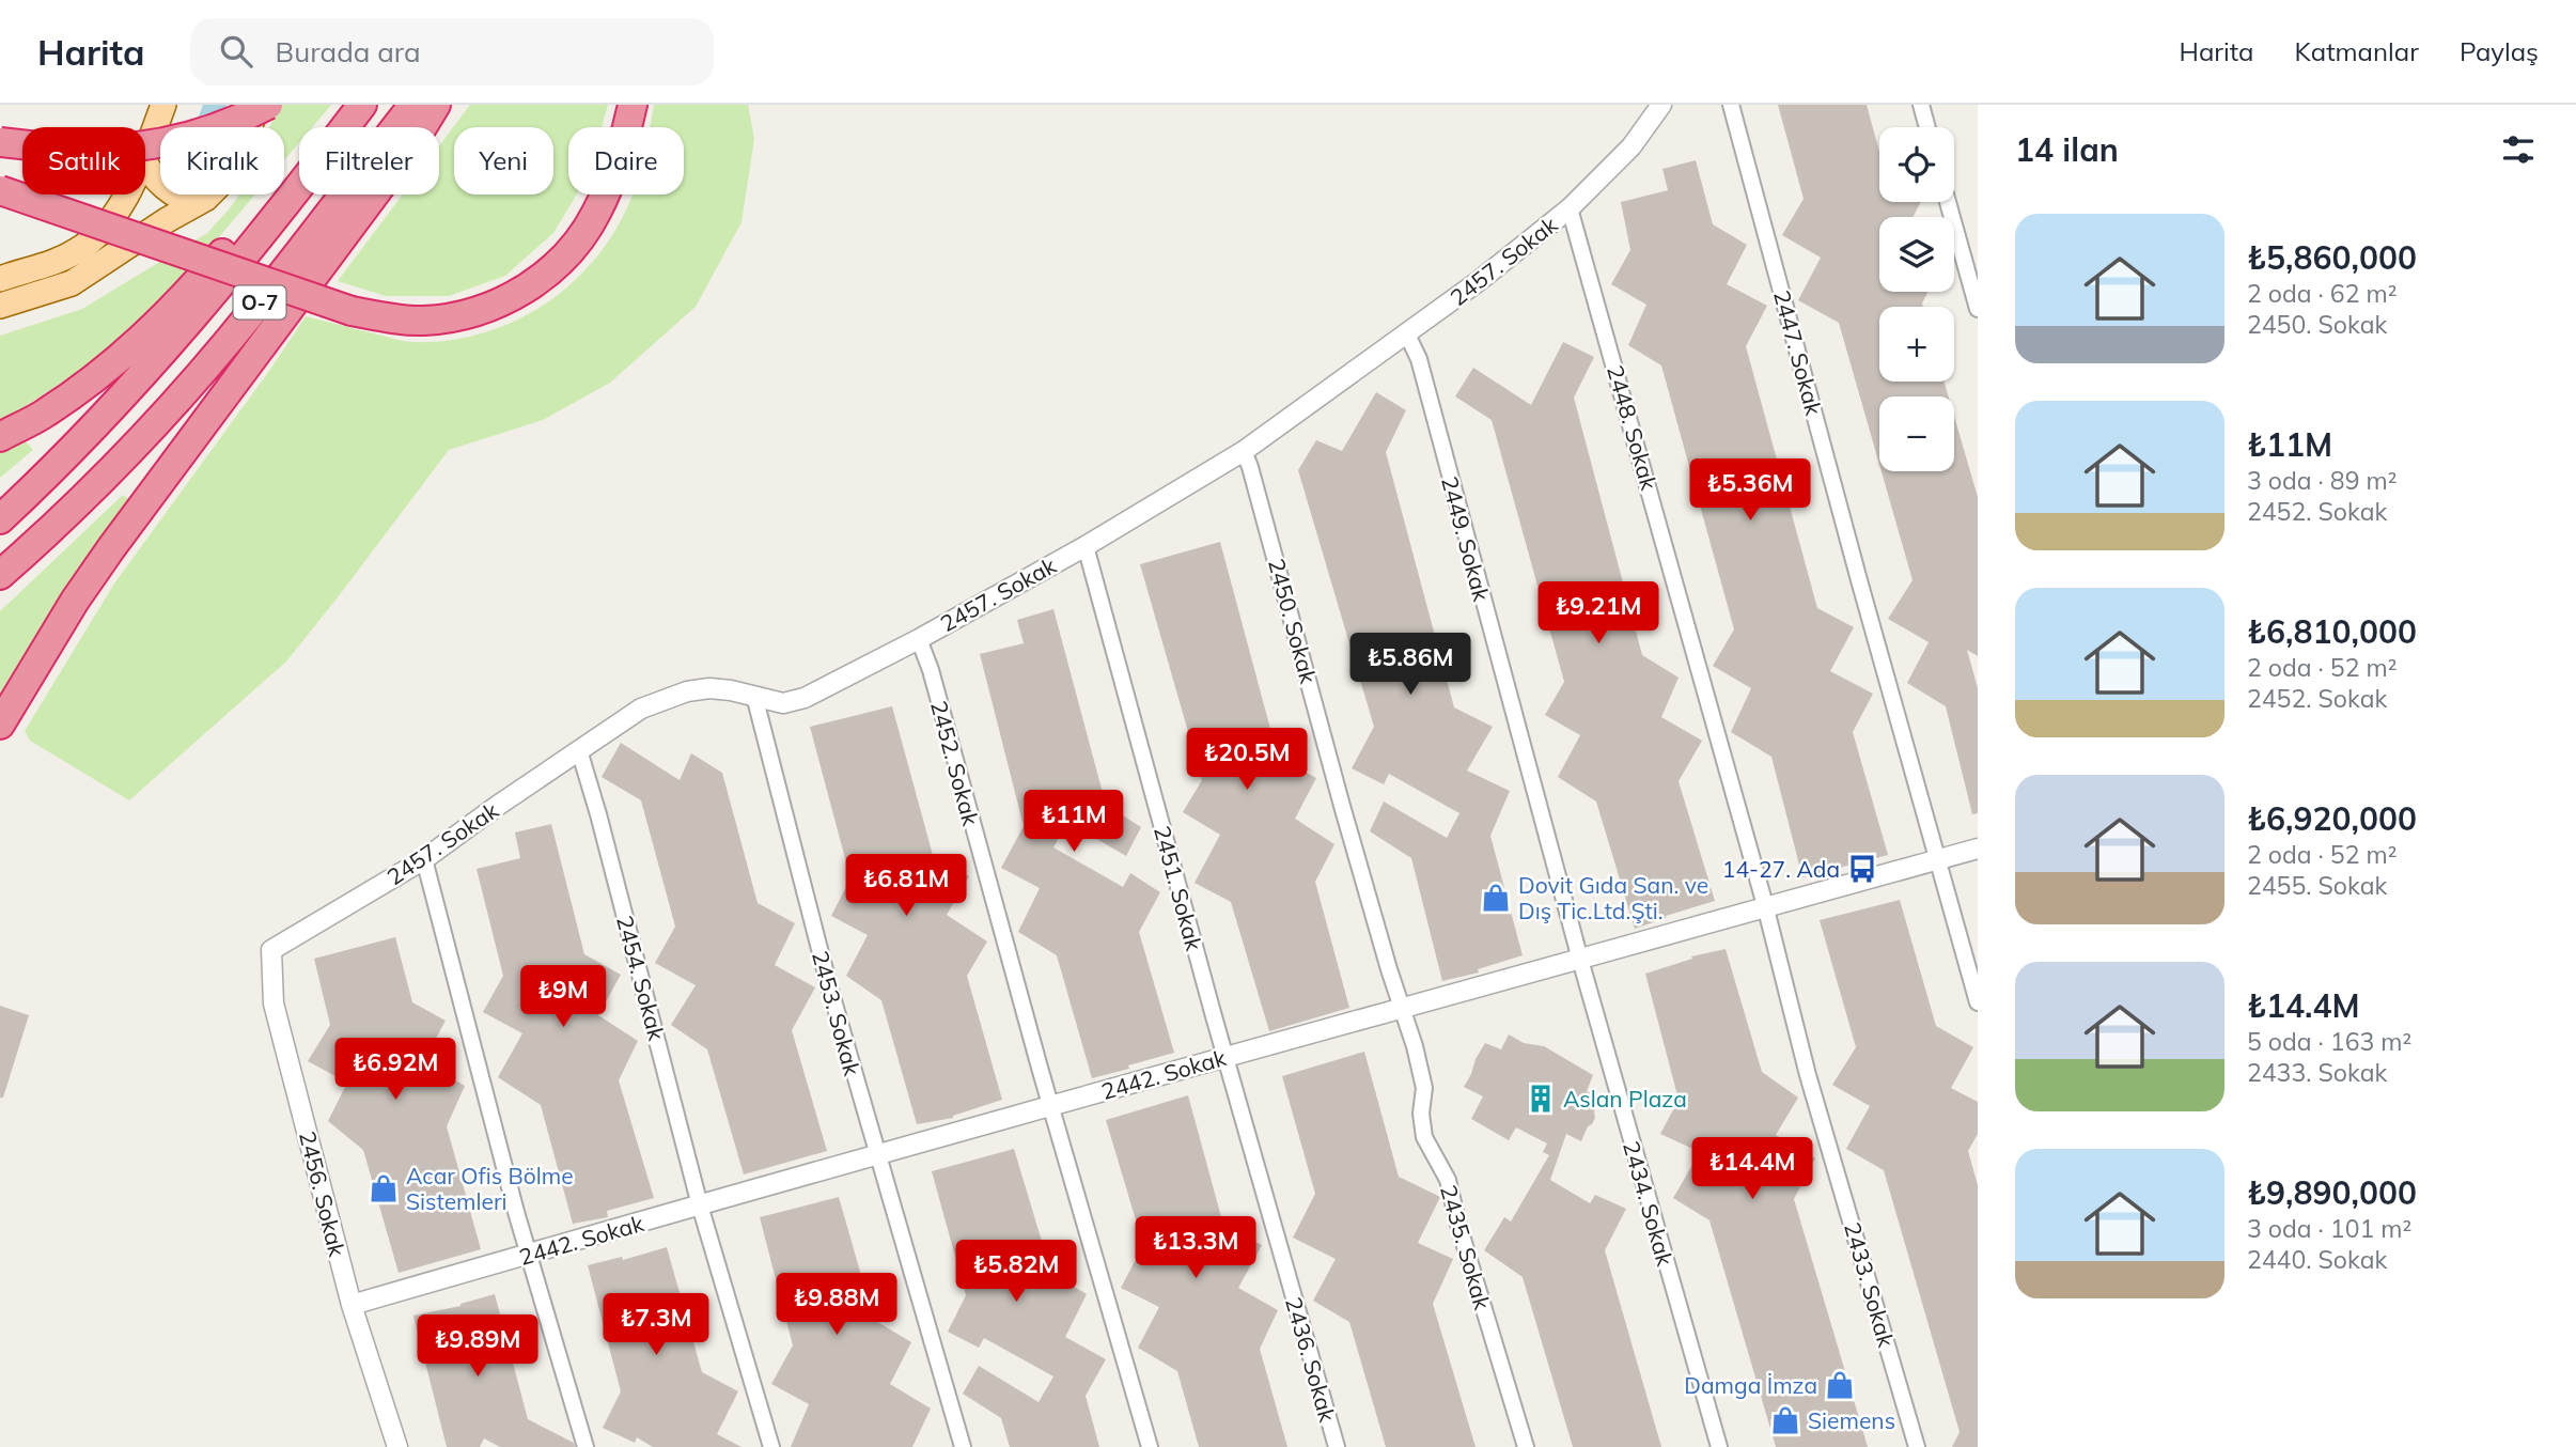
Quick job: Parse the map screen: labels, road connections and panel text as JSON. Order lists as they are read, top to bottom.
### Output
{
  "streets": {
    "highway": ["O-7"],
    "street": [
      "2457. Sokak",
      "2447. Sokak",
      "2448. Sokak",
      "2449. Sokak",
      "2450. Sokak",
      "2452. Sokak",
      "2451. Sokak",
      "2454. Sokak",
      "2453. Sokak",
      "2442. Sokak",
      "2456. Sokak",
      "2434. Sokak",
      "2435. Sokak",
      "2433. Sokak",
      "2436. Sokak"
    ]
  },
  "crossings": [
    ["2457. Sokak", "2448. Sokak"],
    ["2457. Sokak", "2449. Sokak"],
    ["2457. Sokak", "2450. Sokak"],
    ["2457. Sokak", "2452. Sokak"],
    ["2457. Sokak", "2451. Sokak"],
    ["2457. Sokak", "2454. Sokak"],
    ["2457. Sokak", "2453. Sokak"],
    ["2457. Sokak", "2456. Sokak"],
    ["2447. Sokak", "2442. Sokak"],
    ["2448. Sokak", "2442. Sokak"],
    ["2448. Sokak", "2433. Sokak"],
    ["2449. Sokak", "2442. Sokak"],
    ["2449. Sokak", "2434. Sokak"],
    ["2450. Sokak", "2442. Sokak"],
    ["2450. Sokak", "2435. Sokak"],
    ["2452. Sokak", "2442. Sokak"],
    ["2451. Sokak", "2442. Sokak"],
    ["2451. Sokak", "2436. Sokak"],
    ["2454. Sokak", "2442. Sokak"],
    ["2453. Sokak", "2442. Sokak"],
    ["2442. Sokak", "2456. Sokak"],
    ["2442. Sokak", "2434. Sokak"],
    ["2442. Sokak", "2435. Sokak"],
    ["2442. Sokak", "2433. Sokak"],
    ["2442. Sokak", "2436. Sokak"]
  ],
  "places": {
    "bus stop": ["14-27. Ada"],
    "shop": [
      "Dovit Gıda San. ve Dış Tic.Ltd.Şti.",
      "Acar Ofis Bölme Sistemleri",
      "Damga İmza",
      "Siemens"
    ],
    "building": ["Aslan Plaza"]
  },
  "page": {
    "header": "Harita",
    "search": "Burada ara",
    "nav": ["Harita", "Katmanlar", "Paylaş"],
    "heading": "14 ilan",
    "map_buttons": ["+", "−"],
    "chip": [
      "Satılık",
      "Kiralık",
      "Filtreler",
      "Yeni",
      "Daire"
    ],
    "list": [
      {
        "name": "₺5,860,000",
        "note": "2 oda · 62 m² · 2450. Sokak"
      },
      {
        "name": "₺11M",
        "note": "3 oda · 89 m² · 2452. Sokak"
      },
      {
        "name": "₺6,810,000",
        "note": "2 oda · 52 m² · 2452. Sokak"
      },
      {
        "name": "₺6,920,000",
        "note": "2 oda · 52 m² · 2455. Sokak"
      },
      {
        "name": "₺14.4M",
        "note": "5 oda · 163 m² · 2433. Sokak"
      },
      {
        "name": "₺9,890,000",
        "note": "3 oda · 101 m² · 2440. Sokak"
      }
    ],
    "price": [
      "₺5.36M",
      "₺9.21M",
      "₺5.86M",
      "₺20.5M",
      "₺11M",
      "₺6.81M",
      "₺9M",
      "₺6.92M",
      "₺14.4M",
      "₺13.3M",
      "₺5.82M",
      "₺9.88M",
      "₺7.3M",
      "₺9.89M"
    ]
  }
}
